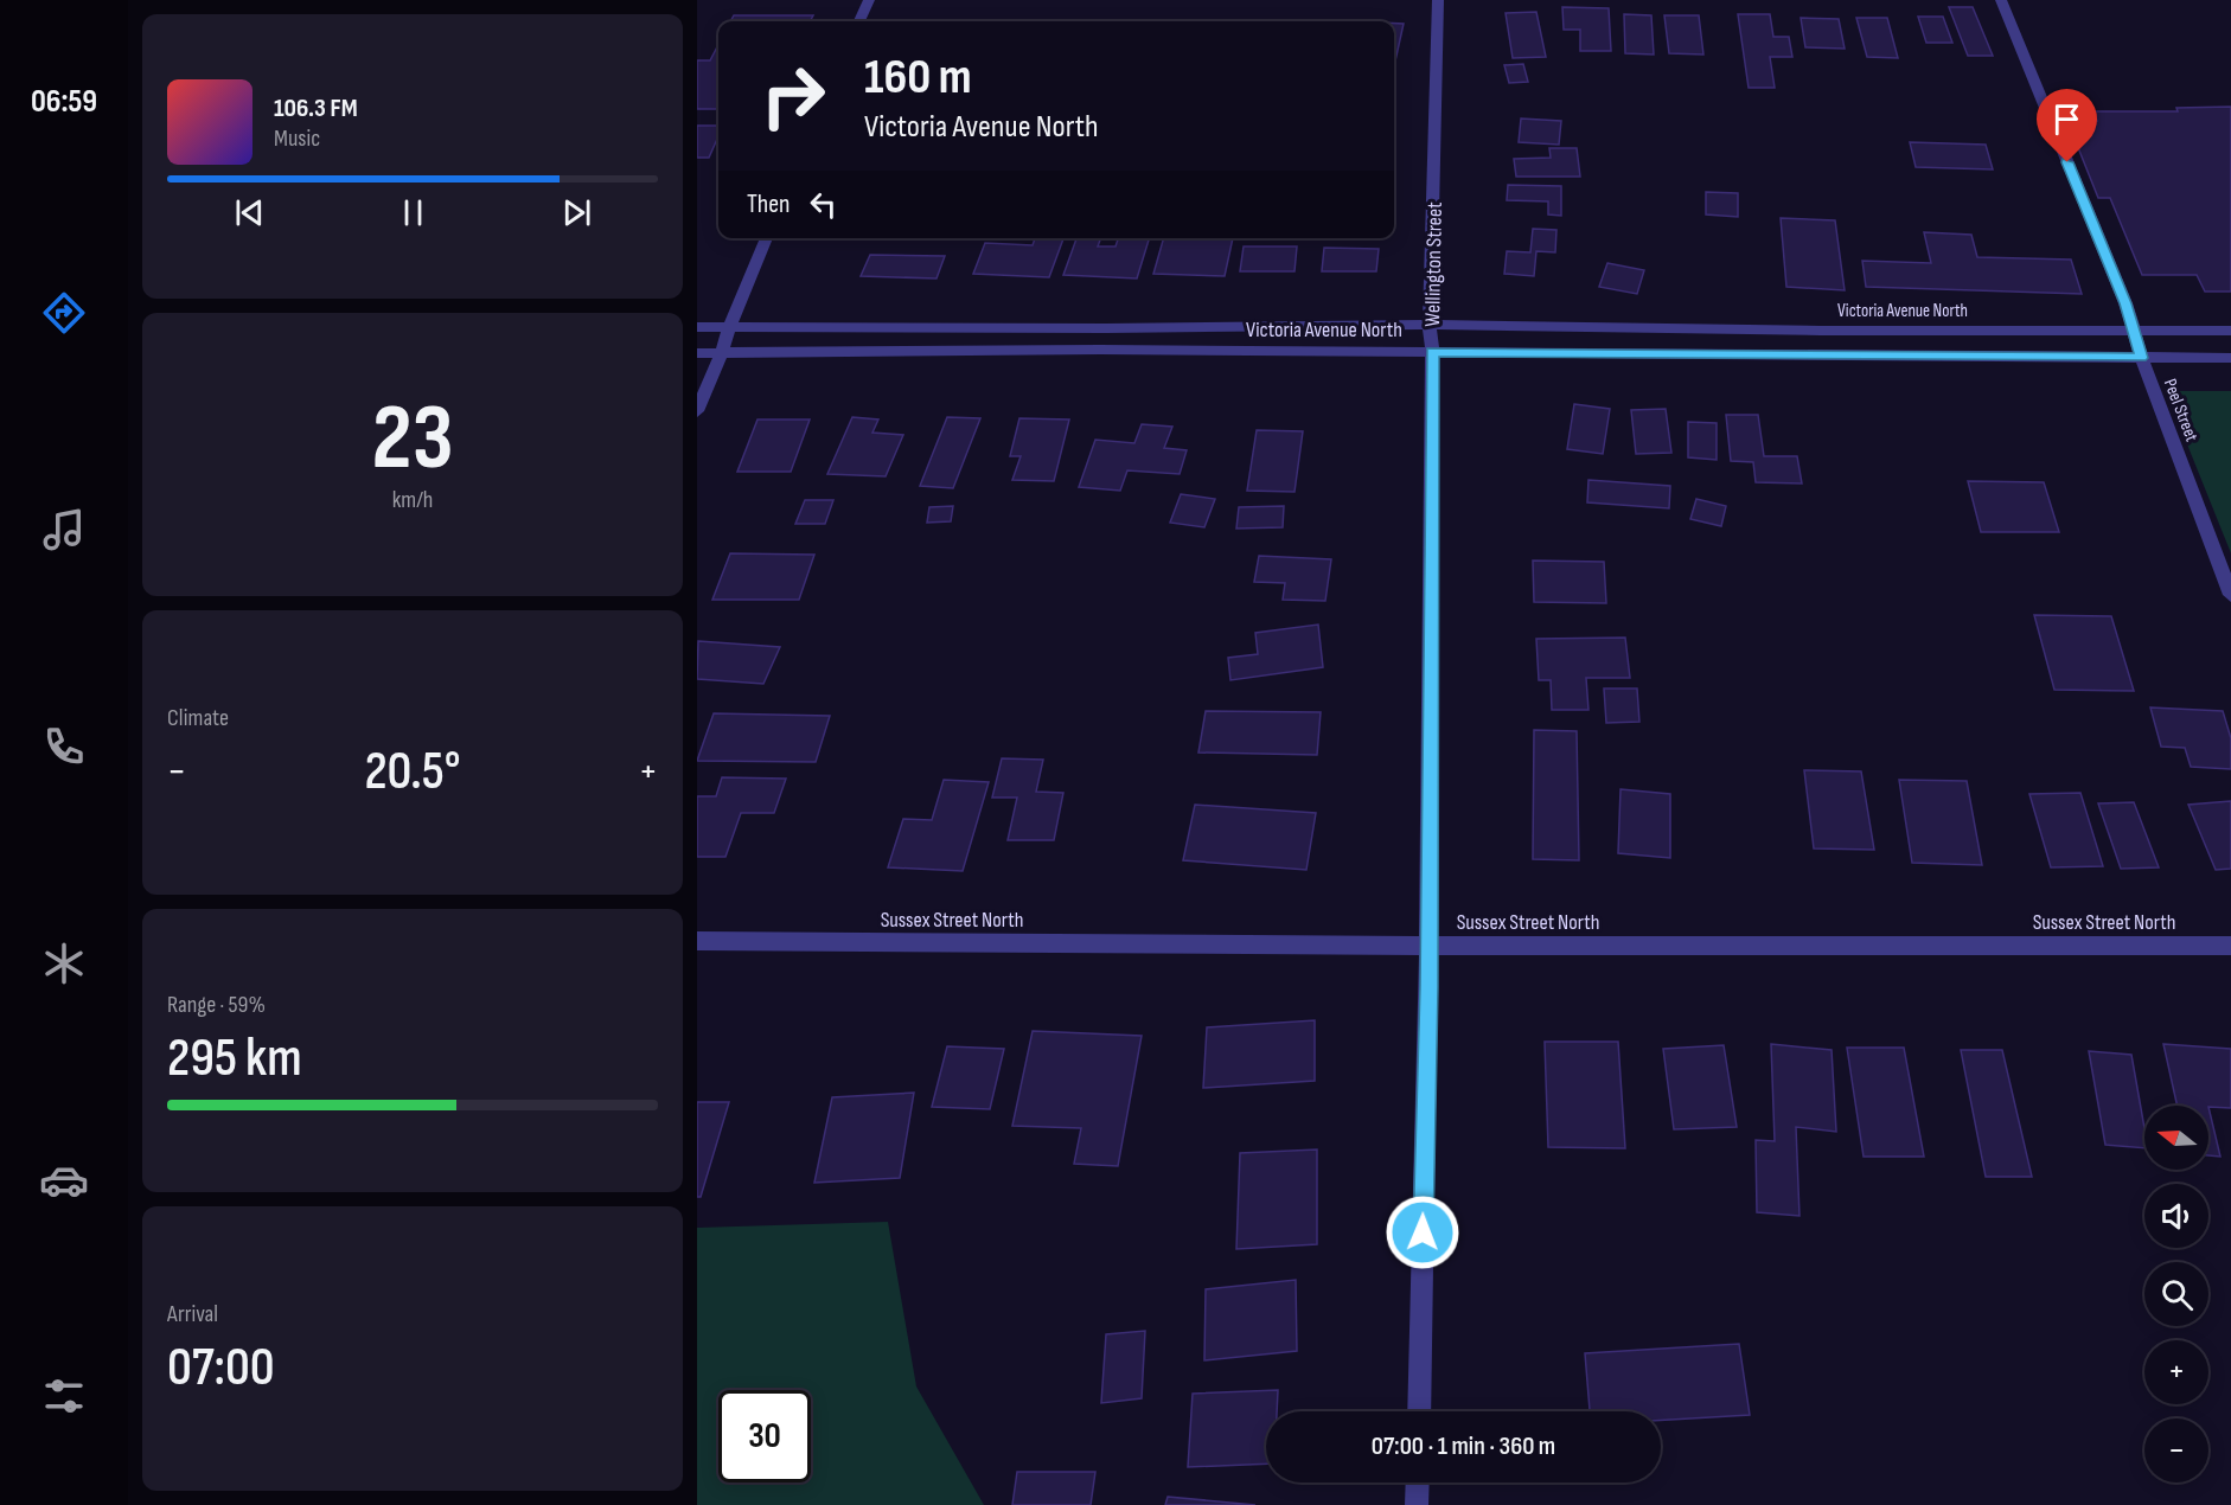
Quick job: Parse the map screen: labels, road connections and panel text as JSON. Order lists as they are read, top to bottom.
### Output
{
  "streets": {
    "street": [
      "Wellington Street",
      "Victoria Avenue North",
      "Peel Street",
      "Sussex Street North"
    ]
  },
  "crossings": [
    ["Wellington Street", "Victoria Avenue North"],
    ["Wellington Street", "Sussex Street North"],
    ["Victoria Avenue North", "Peel Street"]
  ],
  "north": "left",
  "page": {
    "tabs": "06:59",
    "turn": ["160 m", "Victoria Avenue North"],
    "song": ["106.3 FM", "Music"],
    "then": "Then",
    "tile": [
      ["23", "km/h"],
      "Climate",
      ["Range · 59%", "295 km"],
      ["Arrival", "07:00"]
    ],
    "heat": ["−", "20.5°", "+"],
    "map_buttons": ["+", "−"],
    "limit": "30",
    "trip": "07:00 · 1 min · 360 m"
  }
}
